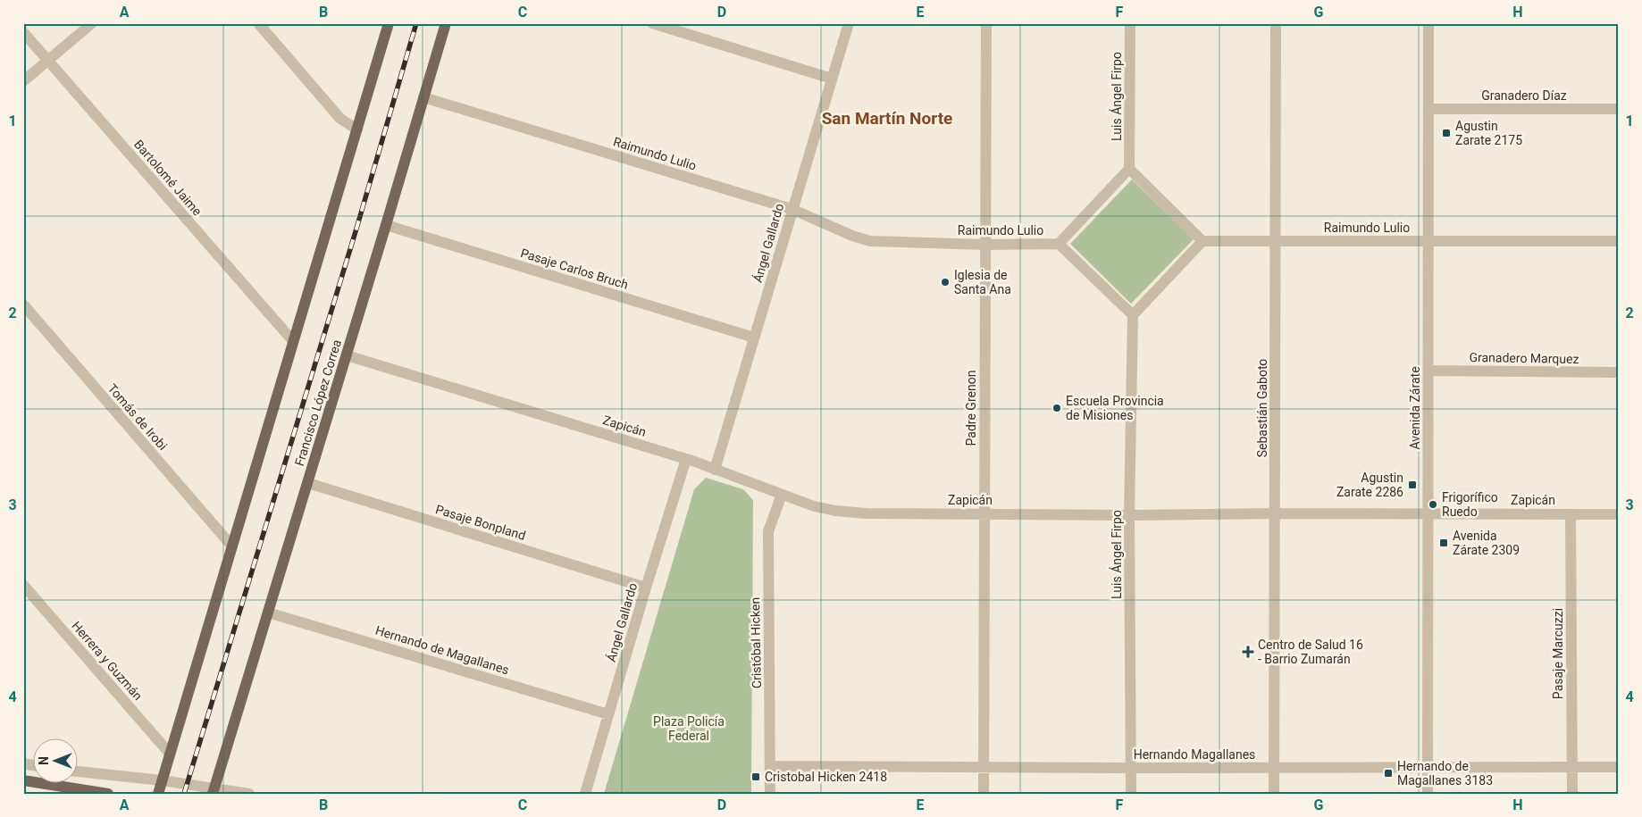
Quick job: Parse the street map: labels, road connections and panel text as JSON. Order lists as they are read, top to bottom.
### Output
{
  "streets": {
    "main road": ["Francisco López Correa"],
    "street": [
      "Granadero Díaz",
      "Luis Ángel Firpo",
      "Raimundo Lulio",
      "Bartolomé Jaime",
      "Ángel Gallardo",
      "Pasaje Carlos Bruch",
      "Granadero Marquez",
      "Padre Grenon",
      "Sebastián Gaboto",
      "Avenida Zárate",
      "Tomás de Irobi",
      "Zapicán",
      "Pasaje Bonpland",
      "Cristóbal Hicken",
      "Hernando de Magallanes",
      "Pasaje Marcuzzi",
      "Herrera y Guzmán",
      "Hernando Magallanes"
    ]
  },
  "crossings": [
    ["Granadero Díaz", "Avenida Zárate"],
    ["Luis Ángel Firpo", "Raimundo Lulio"],
    ["Luis Ángel Firpo", "Zapicán"],
    ["Luis Ángel Firpo", "Hernando Magallanes"],
    ["Raimundo Lulio", "Ángel Gallardo"],
    ["Raimundo Lulio", "Francisco López Correa"],
    ["Raimundo Lulio", "Padre Grenon"],
    ["Raimundo Lulio", "Sebastián Gaboto"],
    ["Raimundo Lulio", "Avenida Zárate"],
    ["Ángel Gallardo", "Pasaje Carlos Bruch"],
    ["Ángel Gallardo", "Zapicán"],
    ["Ángel Gallardo", "Pasaje Bonpland"],
    ["Ángel Gallardo", "Hernando de Magallanes"],
    ["Pasaje Carlos Bruch", "Francisco López Correa"],
    ["Granadero Marquez", "Avenida Zárate"],
    ["Francisco López Correa", "Zapicán"],
    ["Francisco López Correa", "Pasaje Bonpland"],
    ["Francisco López Correa", "Hernando de Magallanes"],
    ["Padre Grenon", "Zapicán"],
    ["Padre Grenon", "Hernando Magallanes"],
    ["Sebastián Gaboto", "Zapicán"],
    ["Sebastián Gaboto", "Hernando Magallanes"],
    ["Avenida Zárate", "Zapicán"],
    ["Avenida Zárate", "Hernando Magallanes"],
    ["Zapicán", "Cristóbal Hicken"],
    ["Zapicán", "Pasaje Marcuzzi"],
    ["Cristóbal Hicken", "Hernando Magallanes"],
    ["Pasaje Marcuzzi", "Hernando Magallanes"]
  ],
  "districts": ["San Martín Norte"],
  "parks": ["Plaza Policía Federal"],
  "places": {
    "transit": [
      "Agustin Zarate 2175",
      "Agustin Zarate 2286",
      "Avenida Zárate 2309",
      "Hernando de Magallanes 3183",
      "Cristobal Hicken 2418"
    ],
    "other": ["Iglesia de Santa Ana", "Escuela Provincia de Misiones", "Frigorífico Ruedo"],
    "health": ["Centro de Salud 16 - Barrio Zumarán"]
  },
  "north": "left",
  "grid": {
    "columns": [
      "A",
      "B",
      "C",
      "D",
      "E",
      "F",
      "G",
      "H"
    ],
    "rows": [
      "1",
      "2",
      "3",
      "4"
    ]
  }
}
